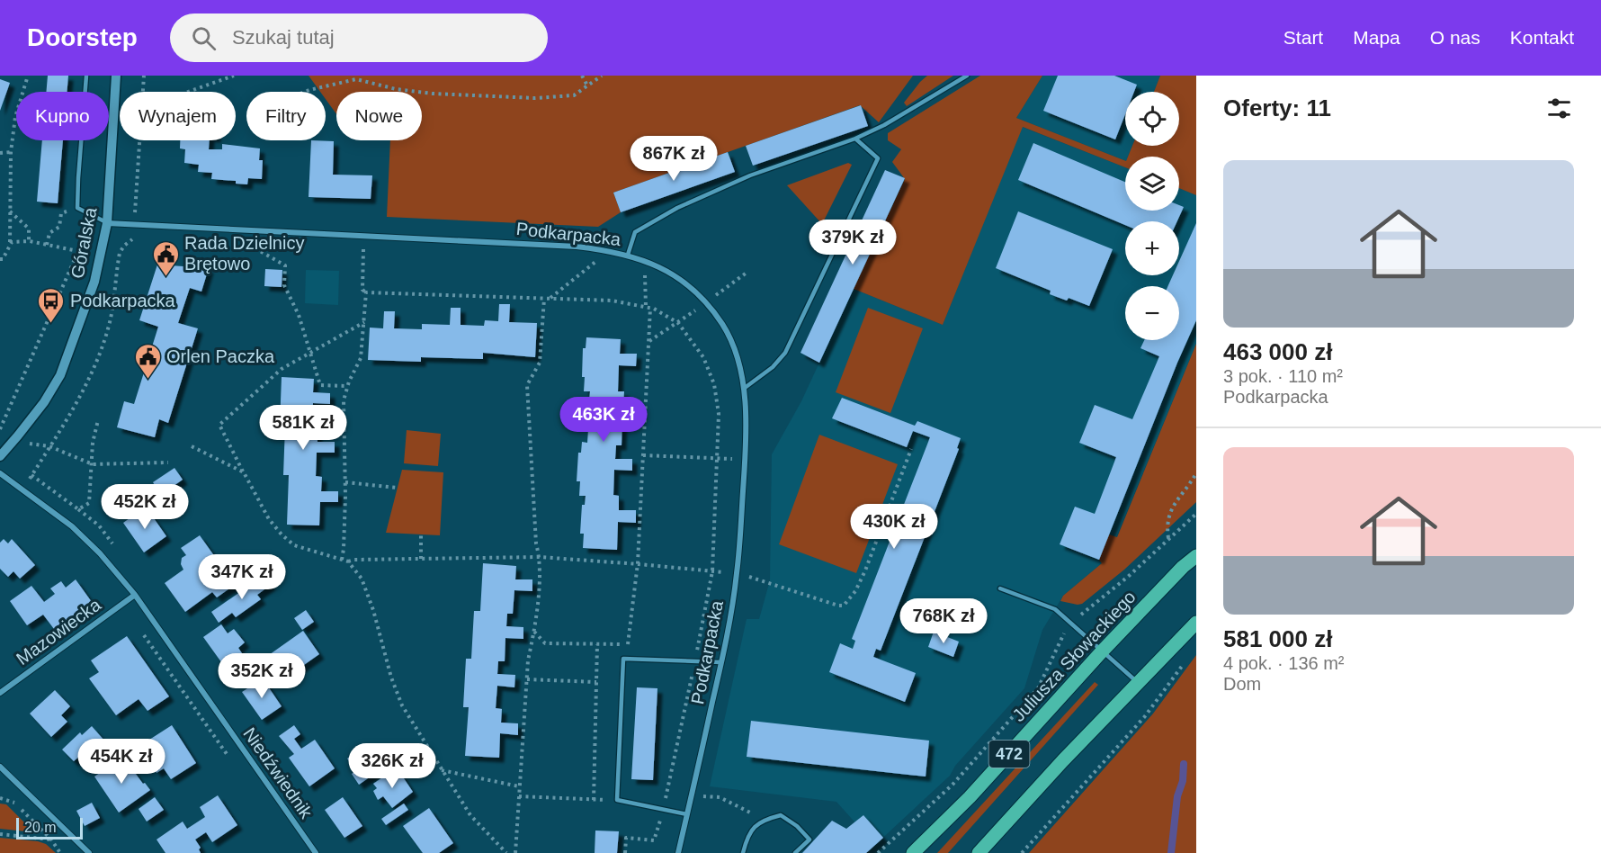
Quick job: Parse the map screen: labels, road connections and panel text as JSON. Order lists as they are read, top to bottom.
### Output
{
  "streets": {
    "main road": ["Juliusza Słowackiego", "472"],
    "street": [
      "Podkarpacka",
      "Góralska",
      "Mazowiecka",
      "Niedźwiednik"
    ]
  },
  "crossings": [
    ["Podkarpacka", "Góralska"],
    ["Mazowiecka", "Niedźwiednik"]
  ],
  "places": {
    "public building": ["Rada Dzielnicy Brętowo", "Orlen Paczka"],
    "bus stop": ["Podkarpacka"]
  },
  "scale_bar": "20 m",
  "page": {
    "header": "Doorstep",
    "search": "Szukaj tutaj",
    "nav": [
      "Start",
      "Mapa",
      "O nas",
      "Kontakt"
    ],
    "heading": "Oferty: 11",
    "map_buttons": ["+", "−"],
    "chip": [
      "Kupno",
      "Wynajem",
      "Filtry",
      "Nowe"
    ],
    "price": [
      "867K zł",
      "379K zł",
      "463K zł",
      "581K zł",
      "452K zł",
      "430K zł",
      "347K zł",
      "768K zł",
      "352K zł",
      "454K zł",
      "326K zł"
    ],
    "list": [
      {
        "name": "463 000 zł",
        "note": "3 pok. · 110 m² · Podkarpacka"
      },
      {
        "name": "581 000 zł",
        "note": "4 pok. · 136 m² · Dom"
      }
    ],
    "scale": "20 m"
  }
}
